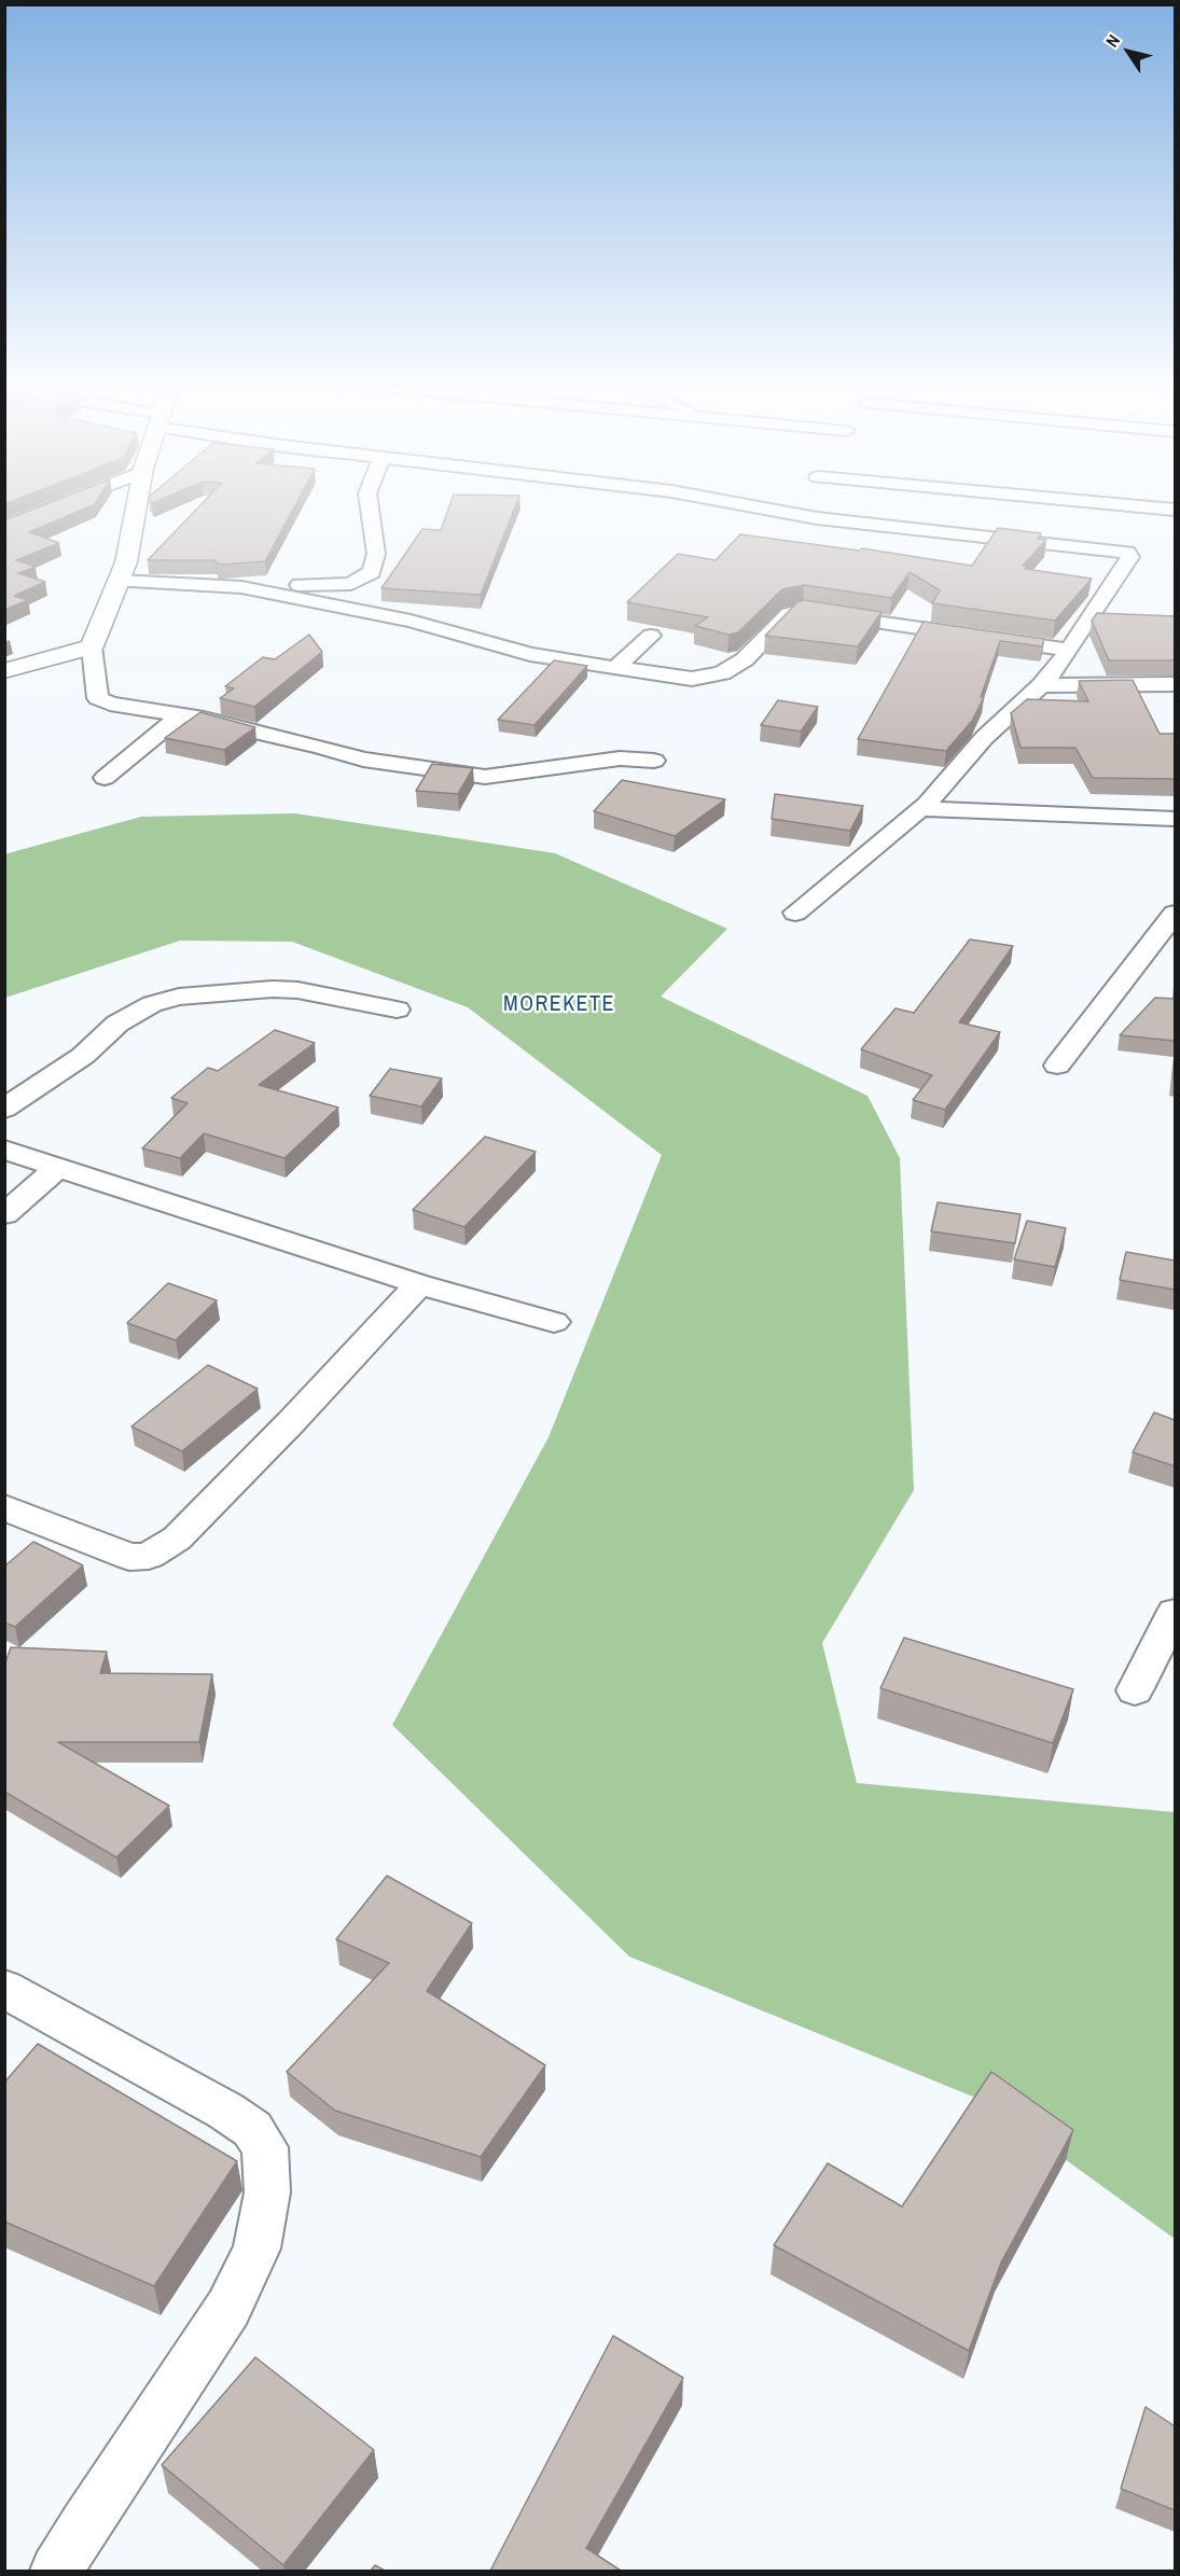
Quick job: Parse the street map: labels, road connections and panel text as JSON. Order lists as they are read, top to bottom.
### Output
{
  "districts": ["MOREKETE"],
  "north": "top left"
}
